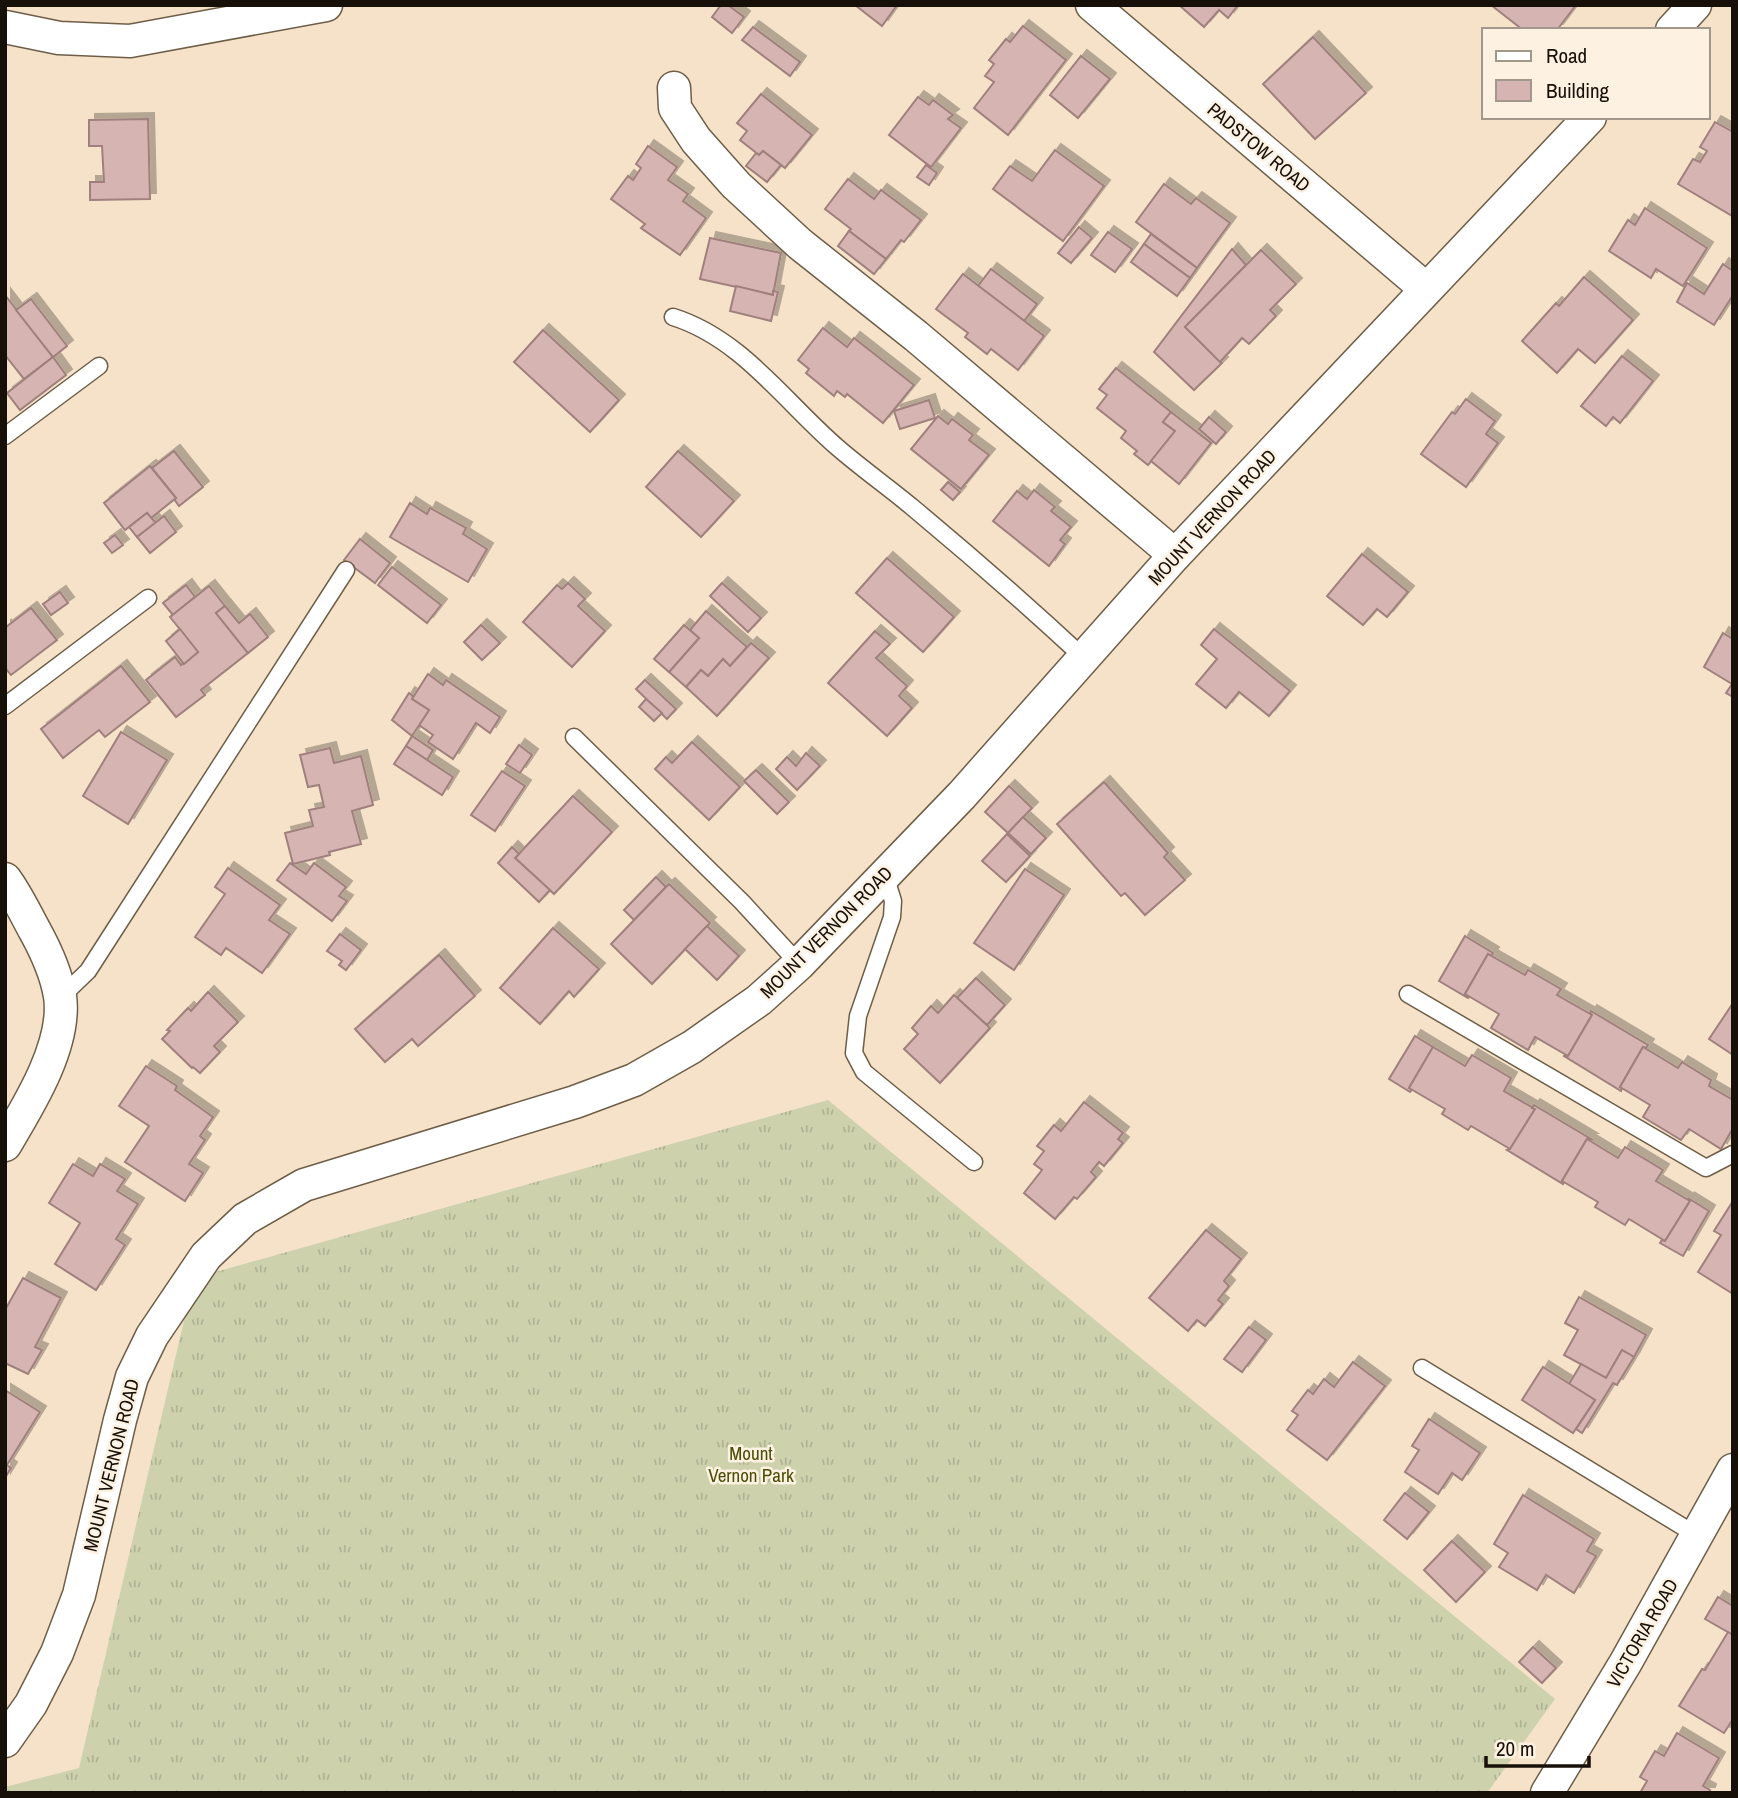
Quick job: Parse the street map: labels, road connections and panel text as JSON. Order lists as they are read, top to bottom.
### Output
{
  "streets": {
    "street": ["PADSTOW ROAD", "MOUNT VERNON ROAD", "VICTORIA ROAD"]
  },
  "crossings": [
    ["PADSTOW ROAD", "MOUNT VERNON ROAD"]
  ],
  "parks": ["Mount Vernon Park"],
  "legend": ["Road", "Building"],
  "scale_bar": "20 m"
}
